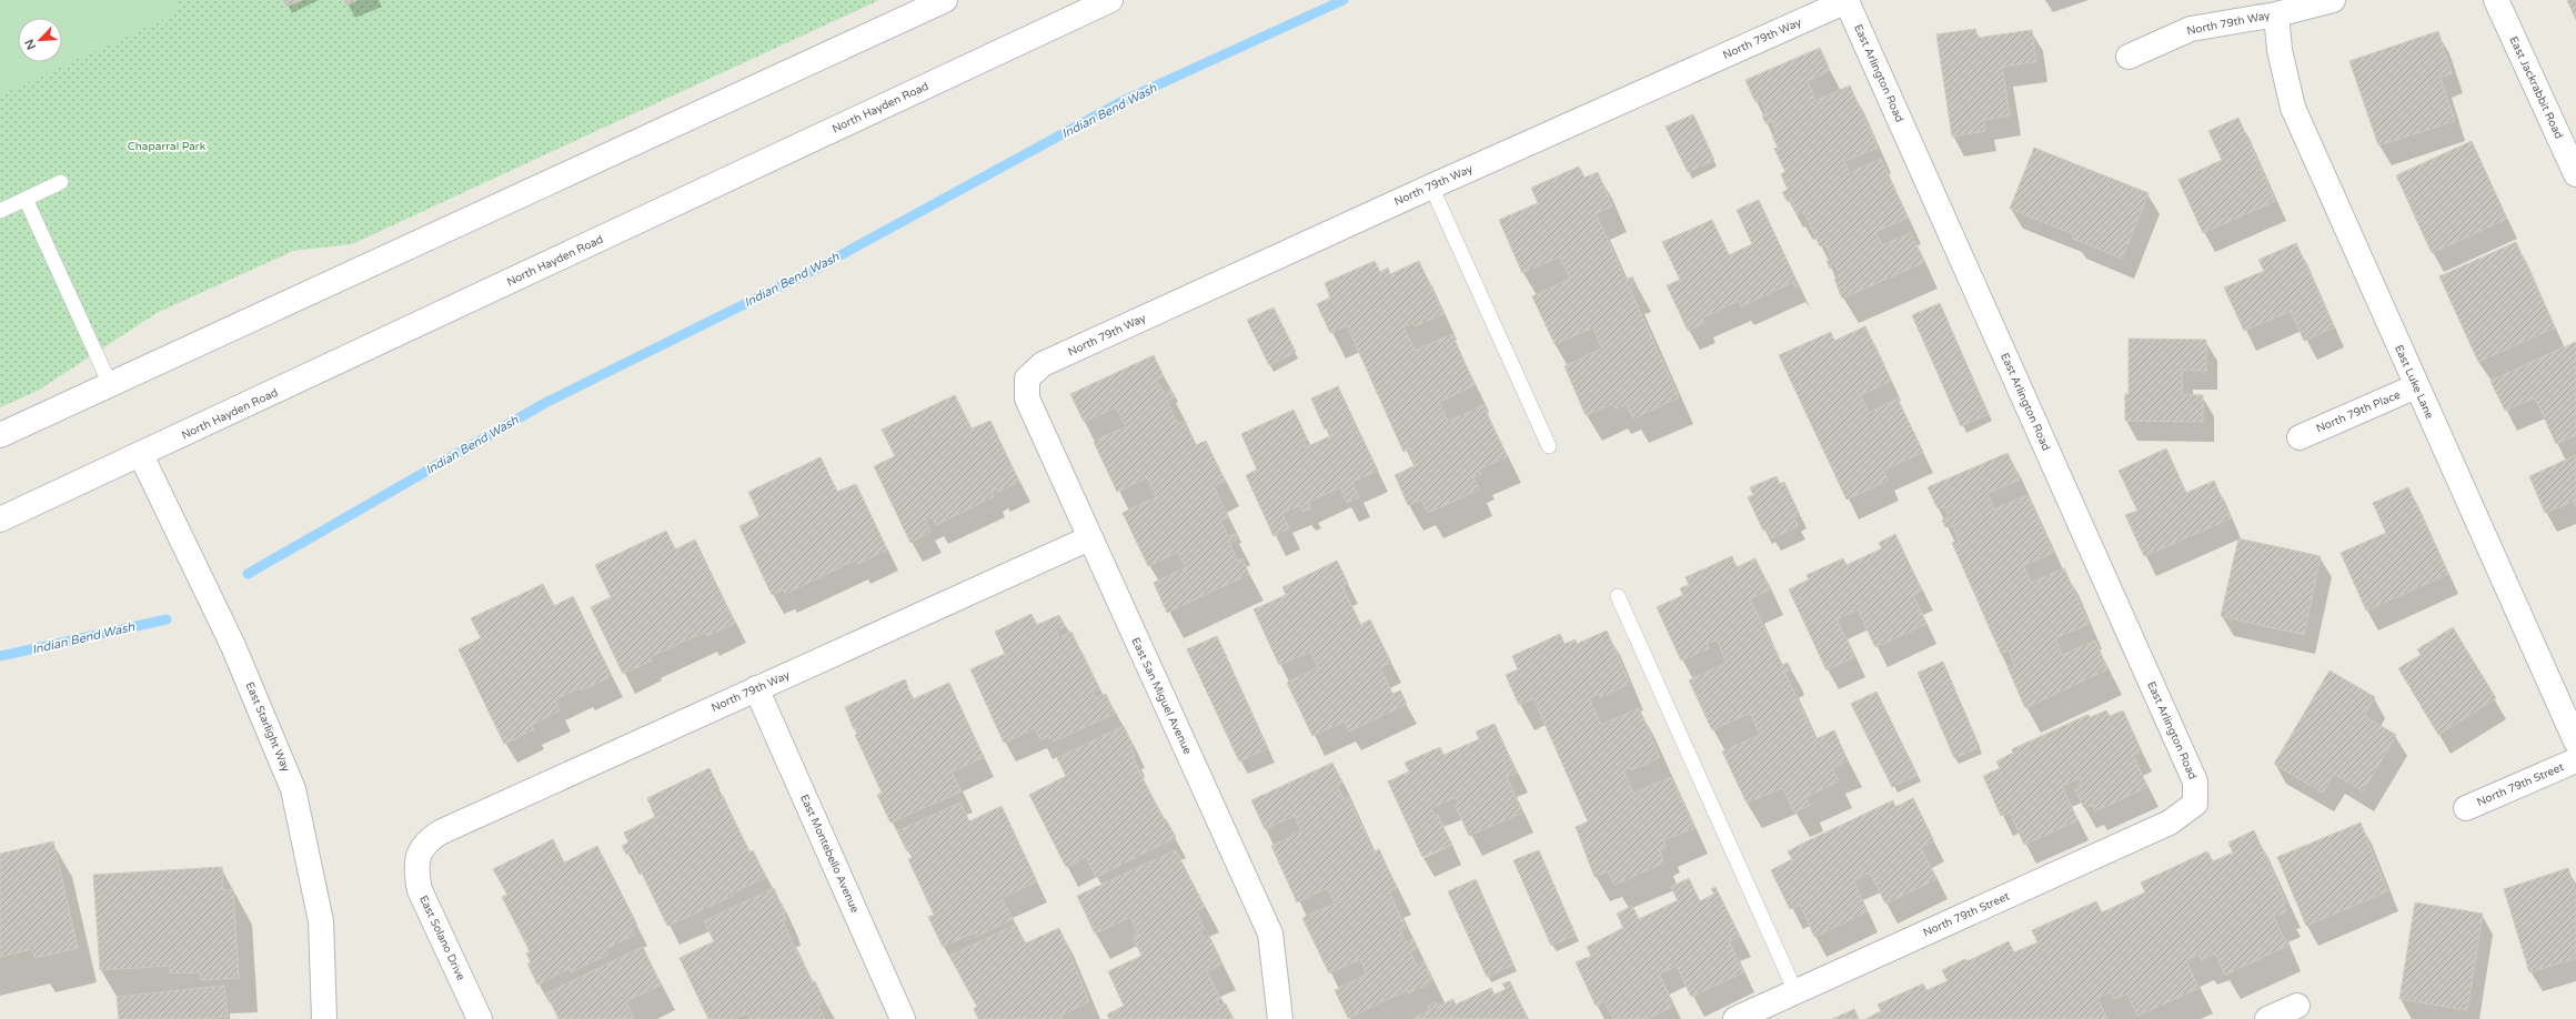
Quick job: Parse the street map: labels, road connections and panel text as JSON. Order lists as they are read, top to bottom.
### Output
{
  "streets": {
    "street": [
      "North 79th Way",
      "East Arlington Road",
      "East Jackrabbit Road",
      "North Hayden Road",
      "East Luke Lane",
      "North 79th Place",
      "East San Miguel Avenue",
      "East Starlight Way",
      "North 79th Street",
      "East Montebello Avenue",
      "East Solano Drive"
    ]
  },
  "crossings": [
    ["North 79th Way", "East Arlington Road"],
    ["North 79th Way", "East Luke Lane"],
    ["North 79th Way", "East San Miguel Avenue"],
    ["North 79th Way", "East Montebello Avenue"],
    ["North 79th Way", "East Solano Drive"],
    ["East Arlington Road", "North 79th Street"],
    ["North Hayden Road", "East Starlight Way"],
    ["East Luke Lane", "North 79th Place"]
  ],
  "water": ["Indian Bend Wash"],
  "parks": ["Chaparral Park"],
  "north": "bottom left"
}
